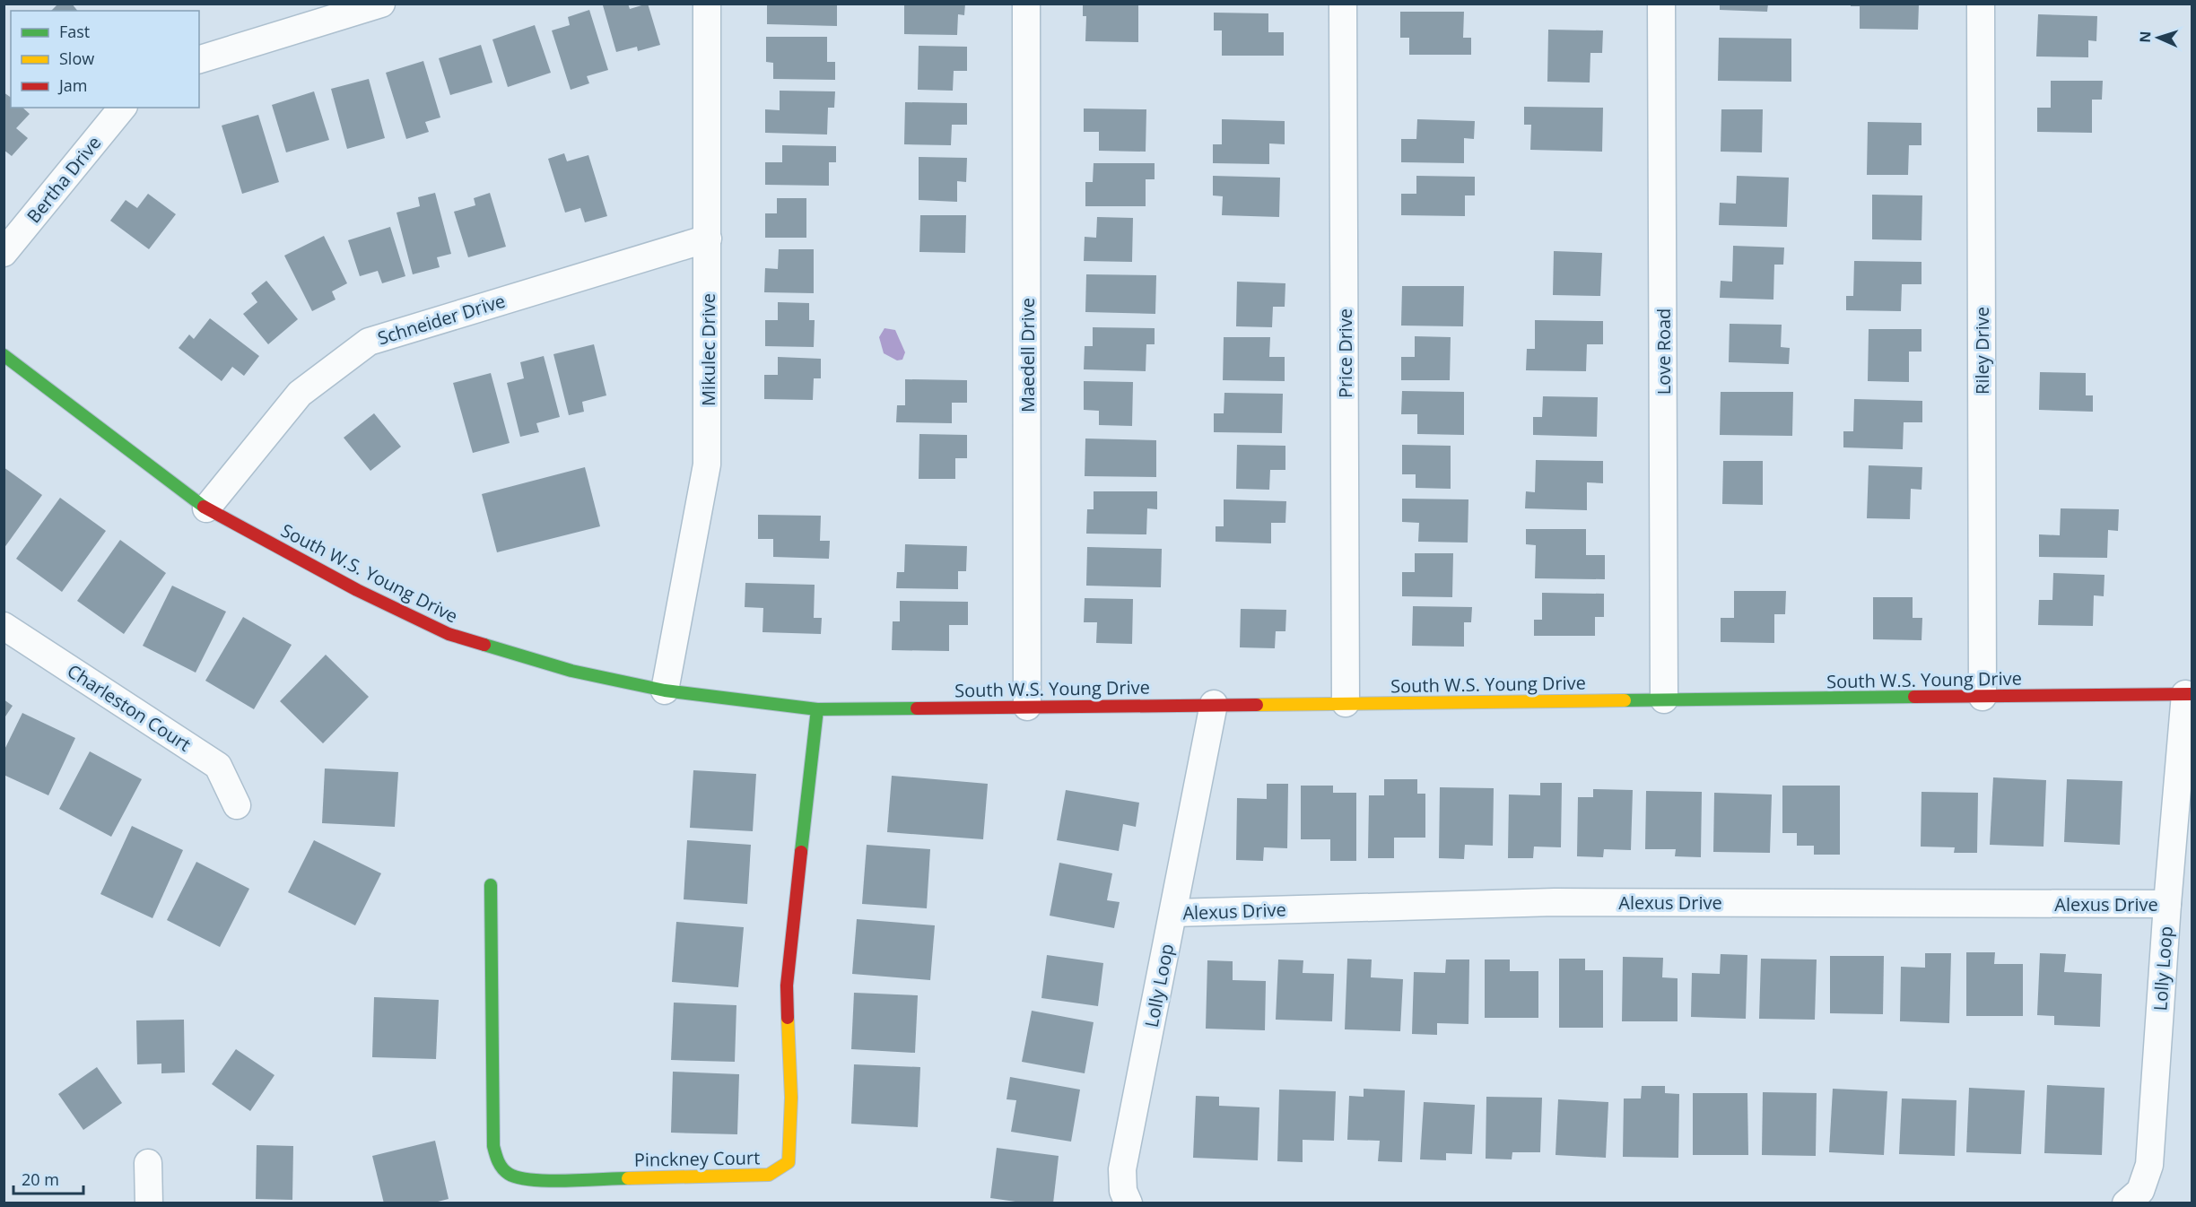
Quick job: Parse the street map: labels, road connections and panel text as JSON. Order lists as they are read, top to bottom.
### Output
{
  "streets": {
    "main road": ["South W.S. Young Drive", "Pinckney Court"],
    "street": [
      "Bertha Drive",
      "Schneider Drive",
      "Mikulec Drive",
      "Riley Drive",
      "Love Road",
      "Price Drive",
      "Maedell Drive",
      "Charleston Court",
      "Alexus Drive",
      "Lolly Loop"
    ]
  },
  "crossings": [
    ["Schneider Drive", "Mikulec Drive"],
    ["Schneider Drive", "South W.S. Young Drive"],
    ["Mikulec Drive", "South W.S. Young Drive"],
    ["Riley Drive", "South W.S. Young Drive"],
    ["Love Road", "South W.S. Young Drive"],
    ["Price Drive", "South W.S. Young Drive"],
    ["Maedell Drive", "South W.S. Young Drive"],
    ["South W.S. Young Drive", "Lolly Loop"],
    ["South W.S. Young Drive", "Pinckney Court"],
    ["Alexus Drive", "Lolly Loop"]
  ],
  "legend": ["Fast", "Slow", "Jam"],
  "scale_bar": "20 m",
  "north": "left"
}
